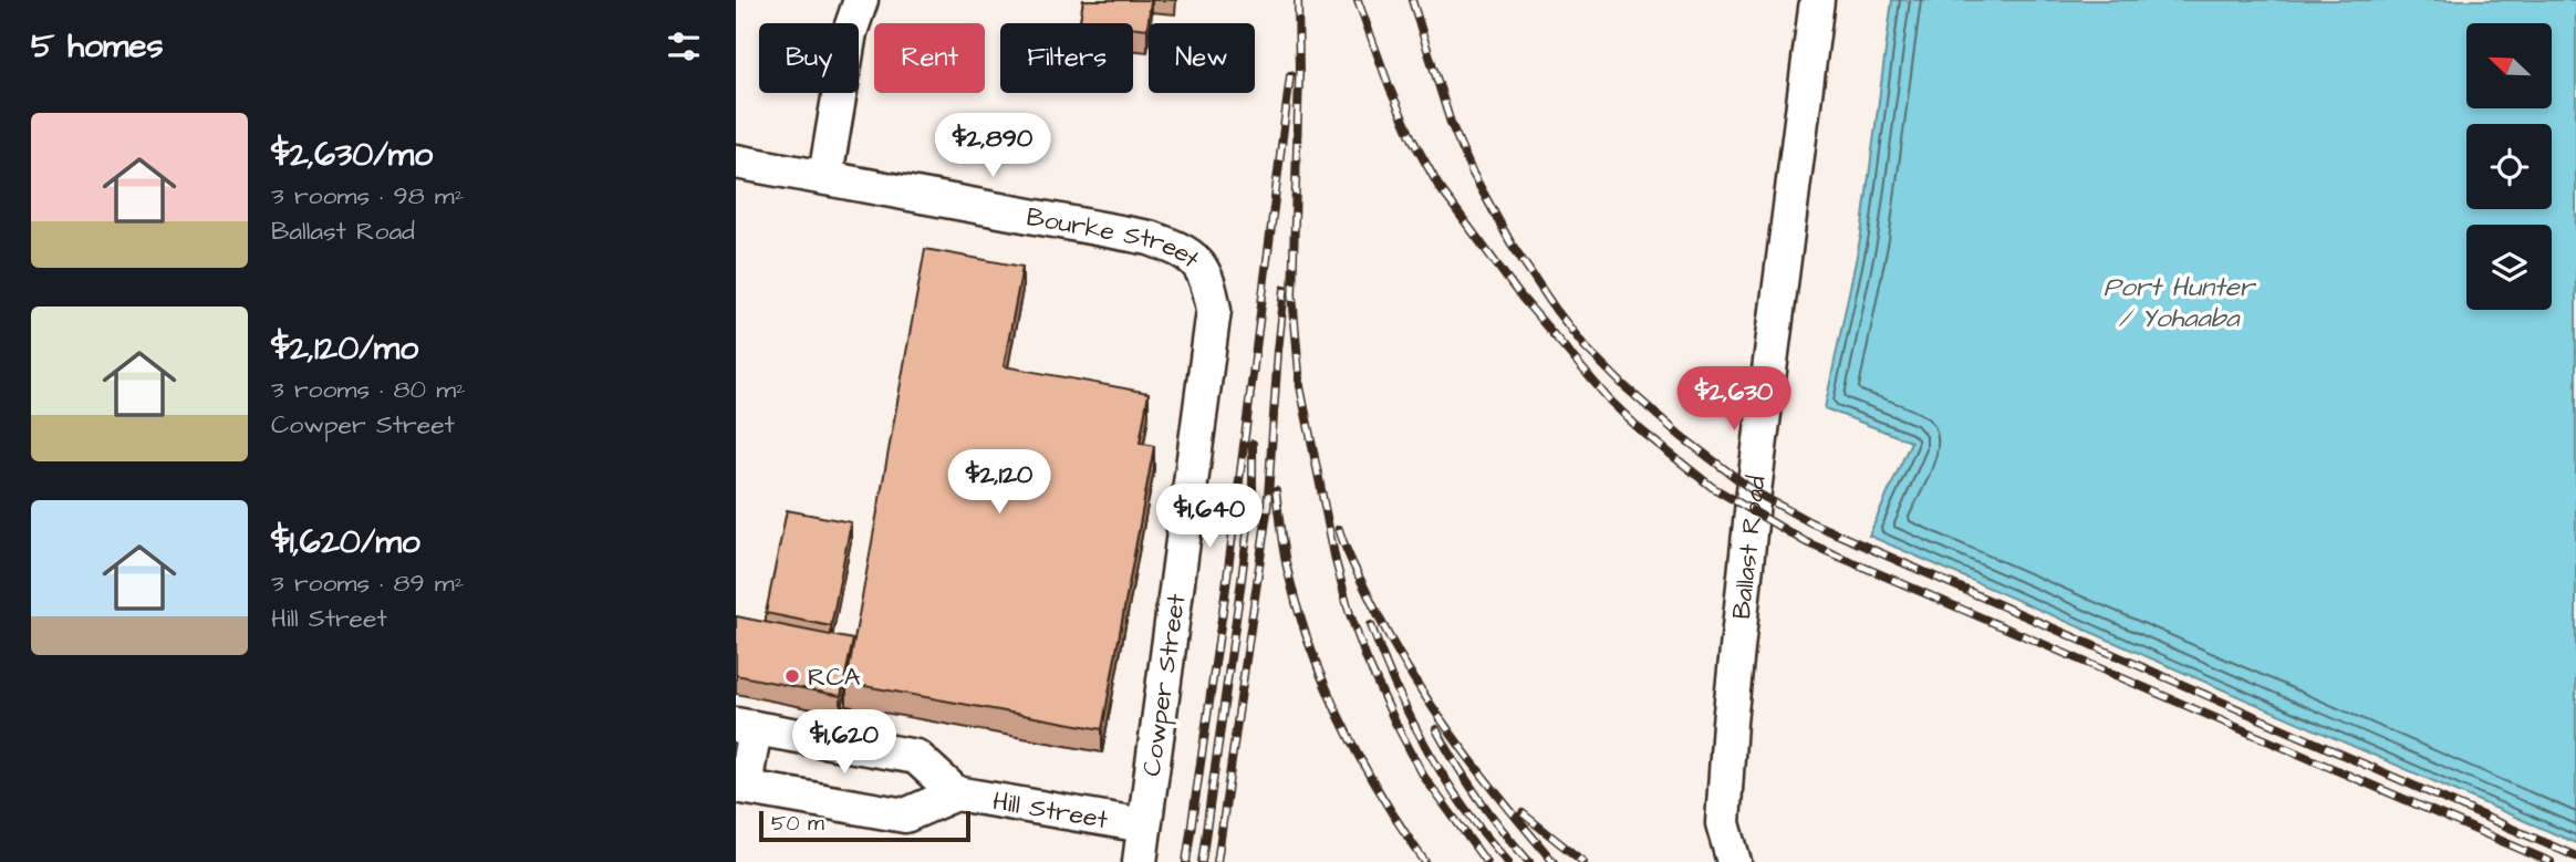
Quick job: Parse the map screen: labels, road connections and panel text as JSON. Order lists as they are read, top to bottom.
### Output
{
  "streets": {
    "street": [
      "Bourke Street",
      "Ballast Road",
      "Cowper Street",
      "Hill Street"
    ]
  },
  "crossings": [
    ["Bourke Street", "Cowper Street"],
    ["Cowper Street", "Hill Street"]
  ],
  "water": ["Port Hunter / Yohaaba"],
  "places": ["RCA"],
  "scale_bar": "50 m",
  "north": "top left",
  "page": {
    "heading": "5 homes",
    "chip": [
      "Buy",
      "Rent",
      "Filters",
      "New"
    ],
    "list": [
      {
        "name": "$2,630/mo",
        "note": "3 rooms · 98 m² · Ballast Road"
      },
      {
        "name": "$2,120/mo",
        "note": "3 rooms · 80 m² · Cowper Street"
      },
      {
        "name": "$1,620/mo",
        "note": "3 rooms · 89 m² · Hill Street"
      }
    ],
    "price": [
      "$2,890",
      "$2,630",
      "$2,120",
      "$1,640",
      "$1,620"
    ],
    "scale": "50 m"
  }
}
